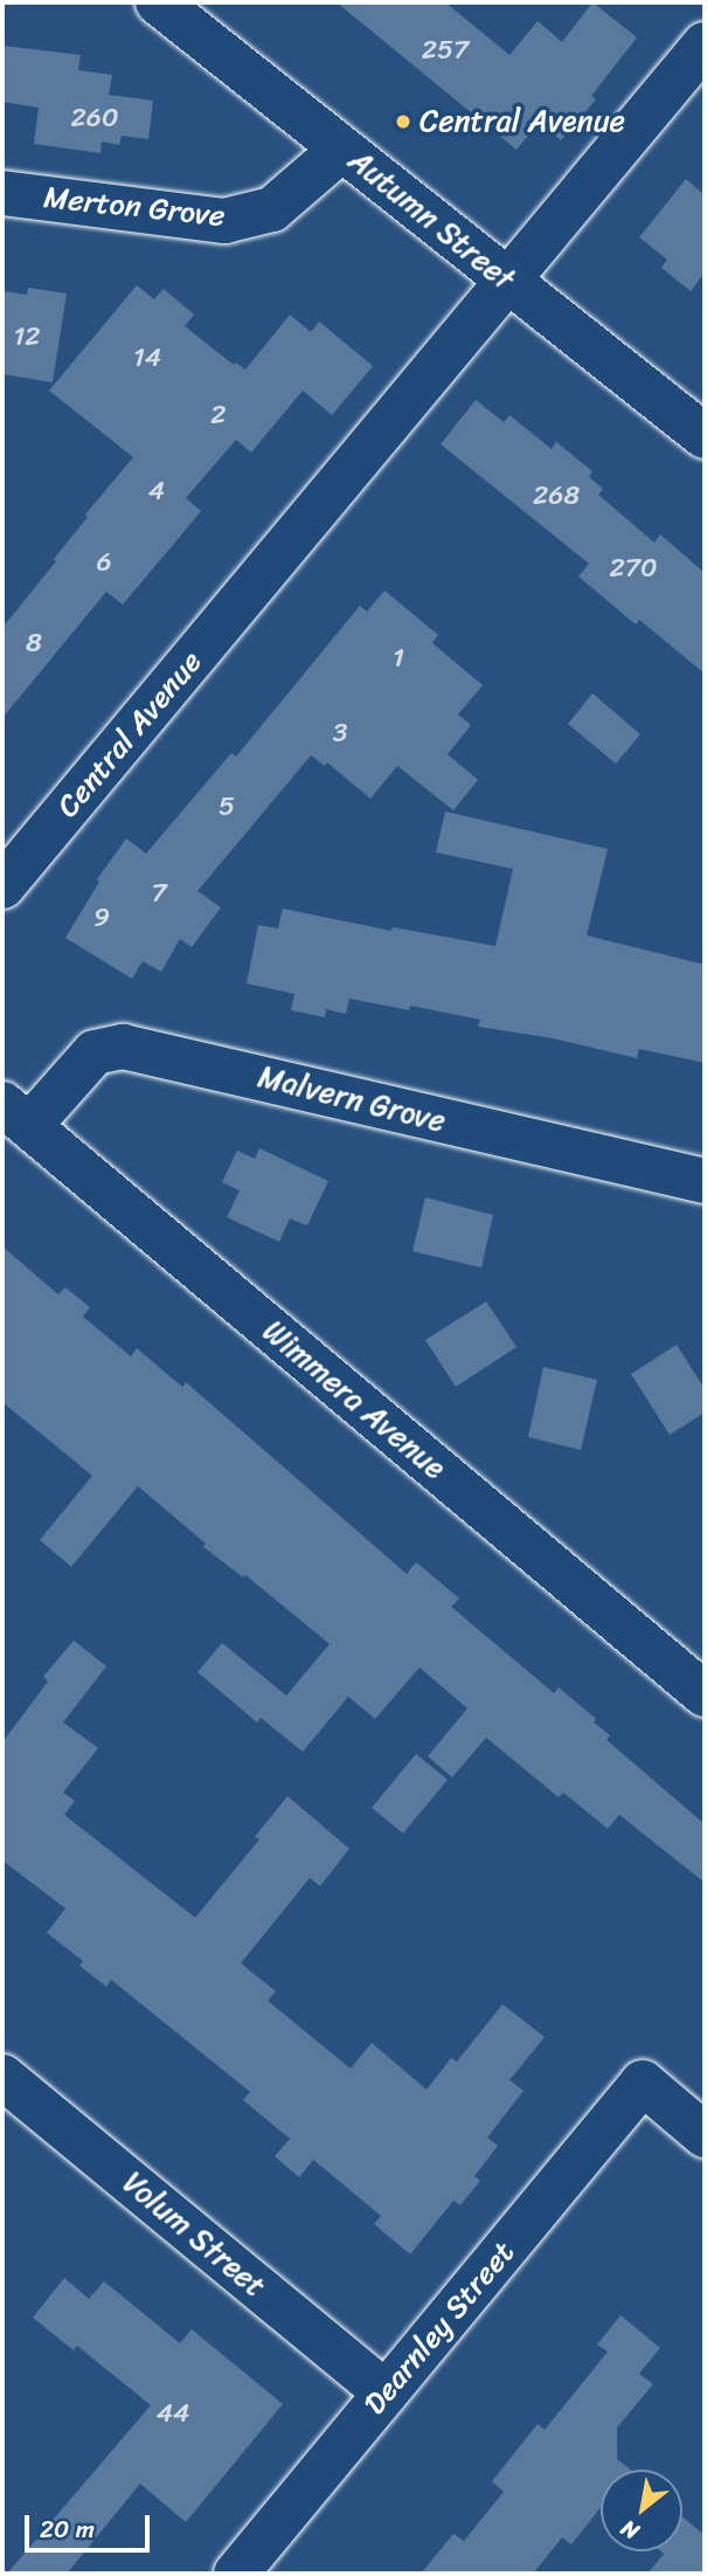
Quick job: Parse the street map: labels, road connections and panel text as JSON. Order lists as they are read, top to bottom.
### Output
{
  "streets": {
    "street": [
      "Merton Grove",
      "Autumn Street",
      "Central Avenue",
      "Malvern Grove",
      "Wimmera Avenue",
      "Volum Street",
      "Dearnley Street"
    ]
  },
  "crossings": [
    ["Merton Grove", "Autumn Street"],
    ["Autumn Street", "Central Avenue"],
    ["Malvern Grove", "Wimmera Avenue"],
    ["Volum Street", "Dearnley Street"]
  ],
  "places": ["Central Avenue"],
  "house_numbers": [
    "257",
    "260",
    "12",
    "14",
    "2",
    "4",
    "268",
    "6",
    "270",
    "8",
    "1",
    "3",
    "5",
    "7",
    "9",
    "44"
  ],
  "scale_bar": "20 m",
  "north": "bottom left"
}
